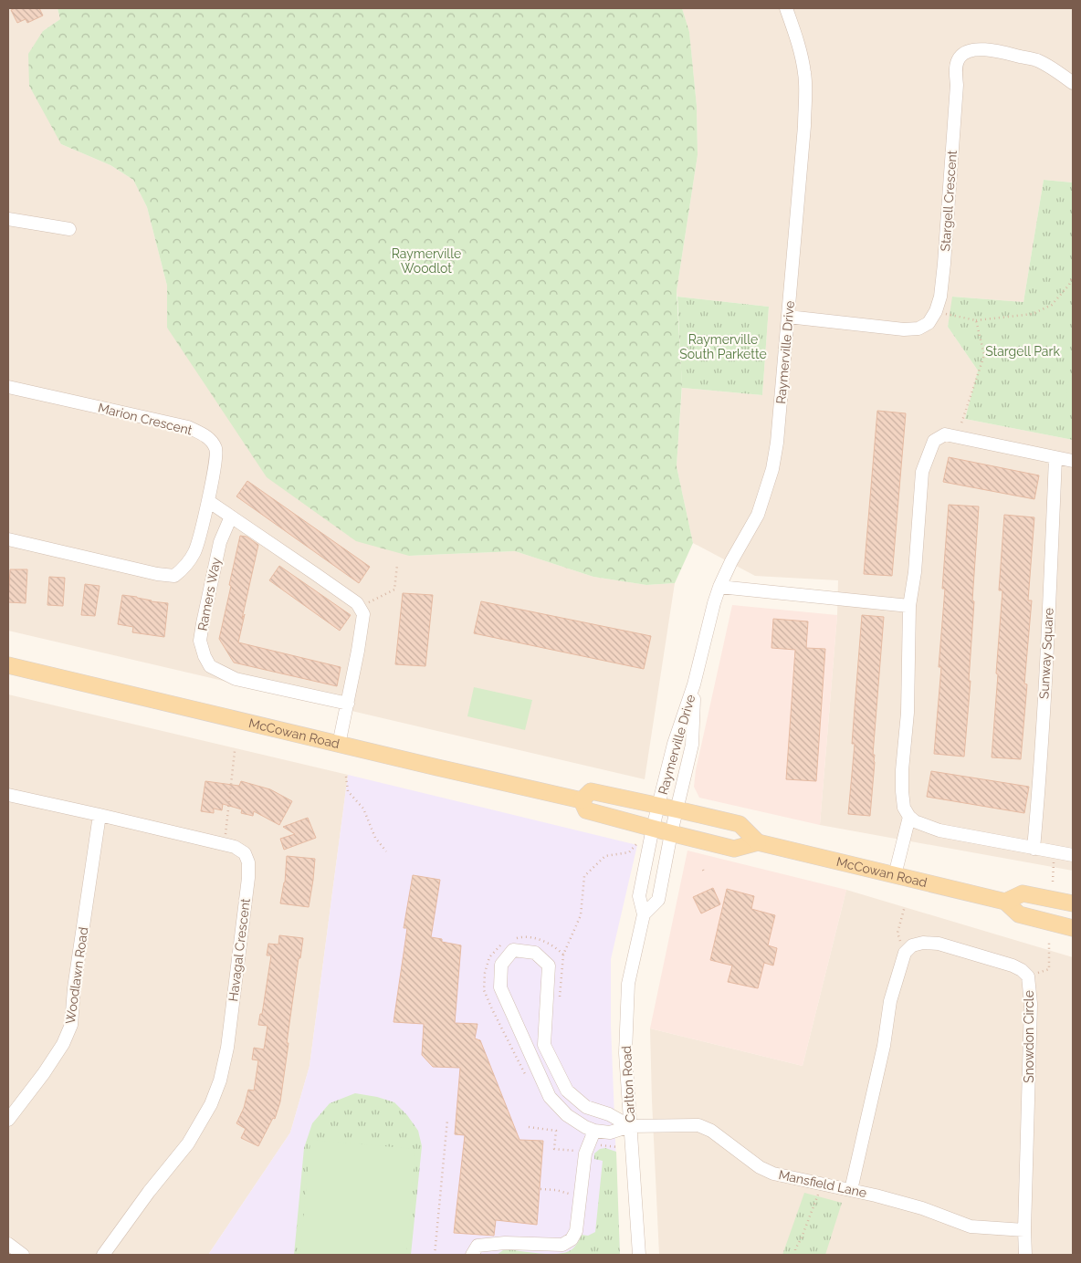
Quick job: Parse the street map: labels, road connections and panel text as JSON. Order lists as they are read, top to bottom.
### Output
{
  "streets": {
    "main road": ["McCowan Road"],
    "street": [
      "Stargell Crescent",
      "Raymerville Drive",
      "Marion Crescent",
      "Ramers Way",
      "Sunway Square",
      "Havagal Crescent",
      "Woodlawn Road",
      "Snowdon Circle",
      "Carlton Road",
      "Mansfield Lane"
    ]
  },
  "crossings": [
    ["Raymerville Drive", "McCowan Road"],
    ["Raymerville Drive", "Carlton Road"],
    ["McCowan Road", "Carlton Road"],
    ["Havagal Crescent", "Woodlawn Road"],
    ["Snowdon Circle", "Mansfield Lane"],
    ["Carlton Road", "Mansfield Lane"]
  ],
  "parks": ["Raymerville Woodlot", "Raymerville South Parkette", "Stargell Park"]
}
